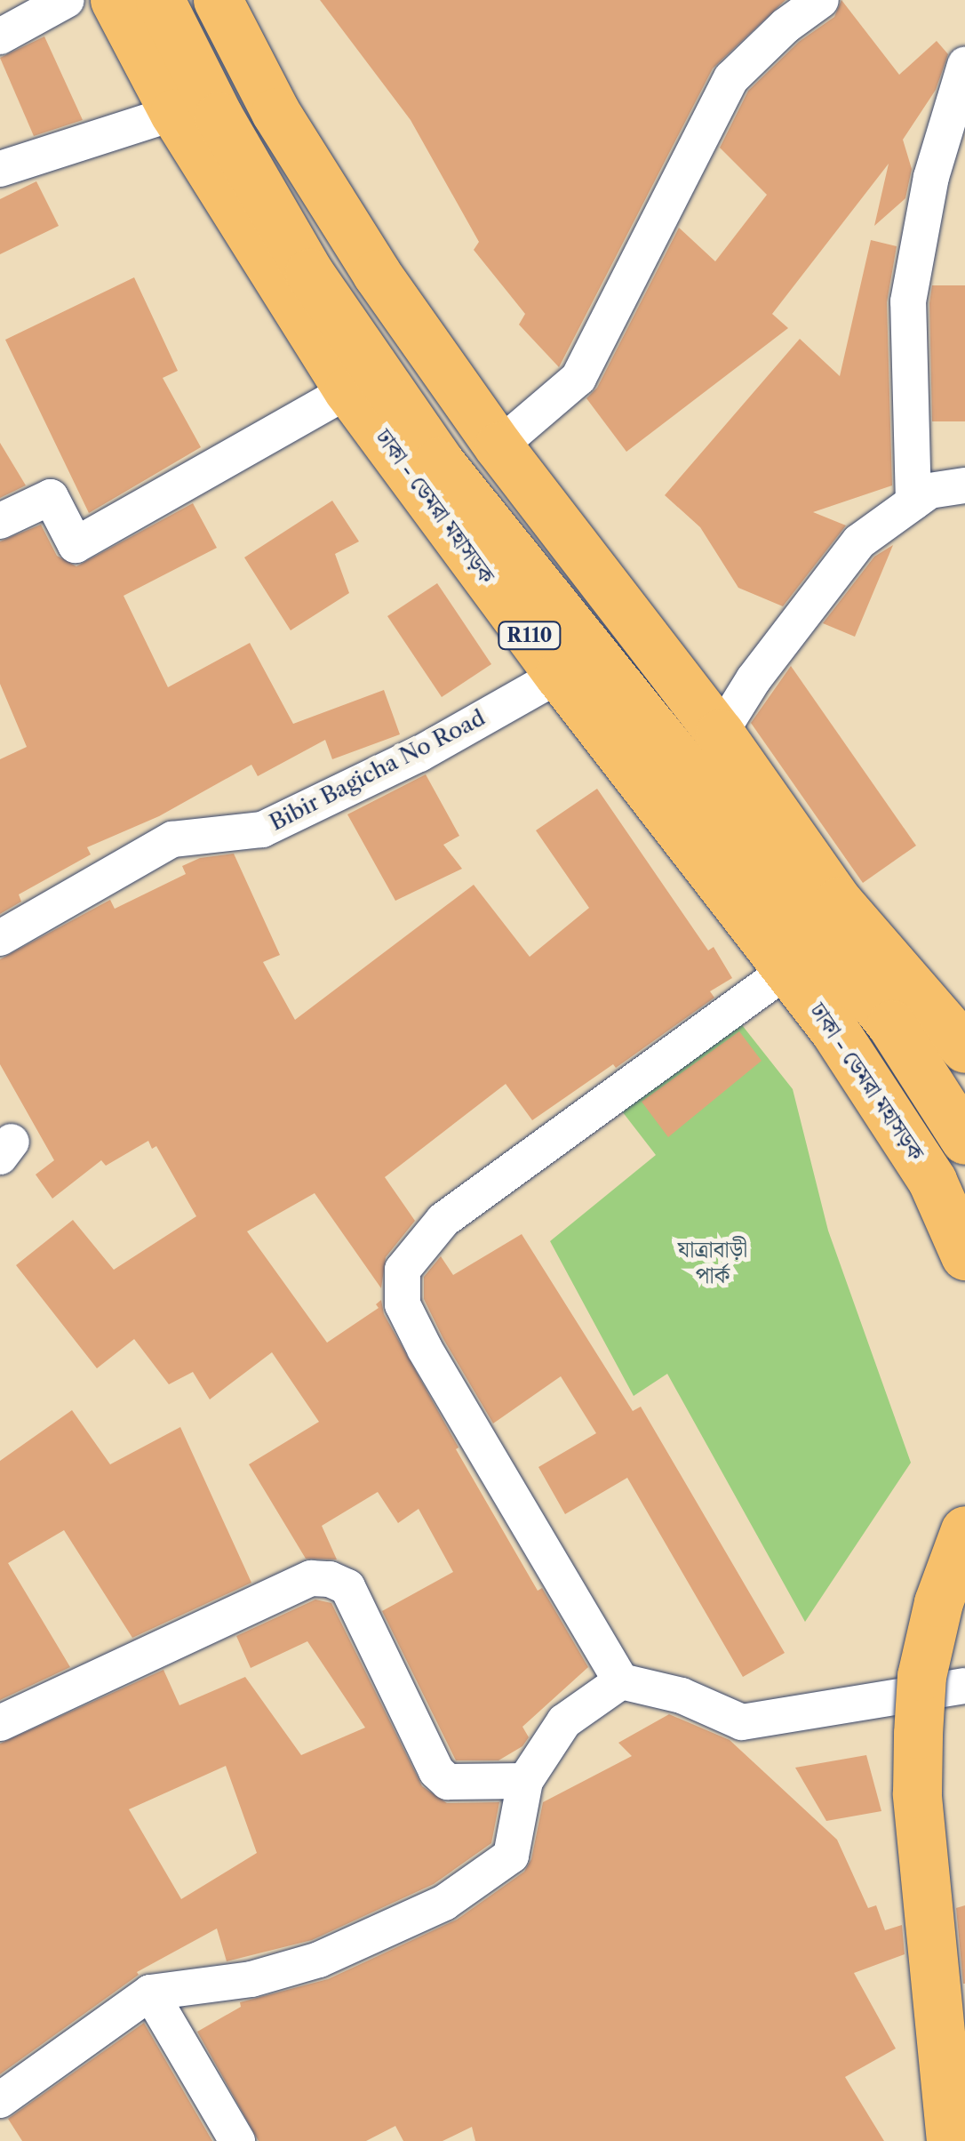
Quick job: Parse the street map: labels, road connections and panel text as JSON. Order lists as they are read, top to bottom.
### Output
{
  "streets": {
    "main road": ["ঢাকা - ডেমরা মহাসড়ক", "R110"],
    "street": ["Bibir Bagicha No Road"]
  },
  "crossings": [
    ["ঢাকা - ডেমরা মহাসড়ক", "Bibir Bagicha No Road"]
  ],
  "parks": ["যাত্রাবাড়ী পার্ক"]
}
